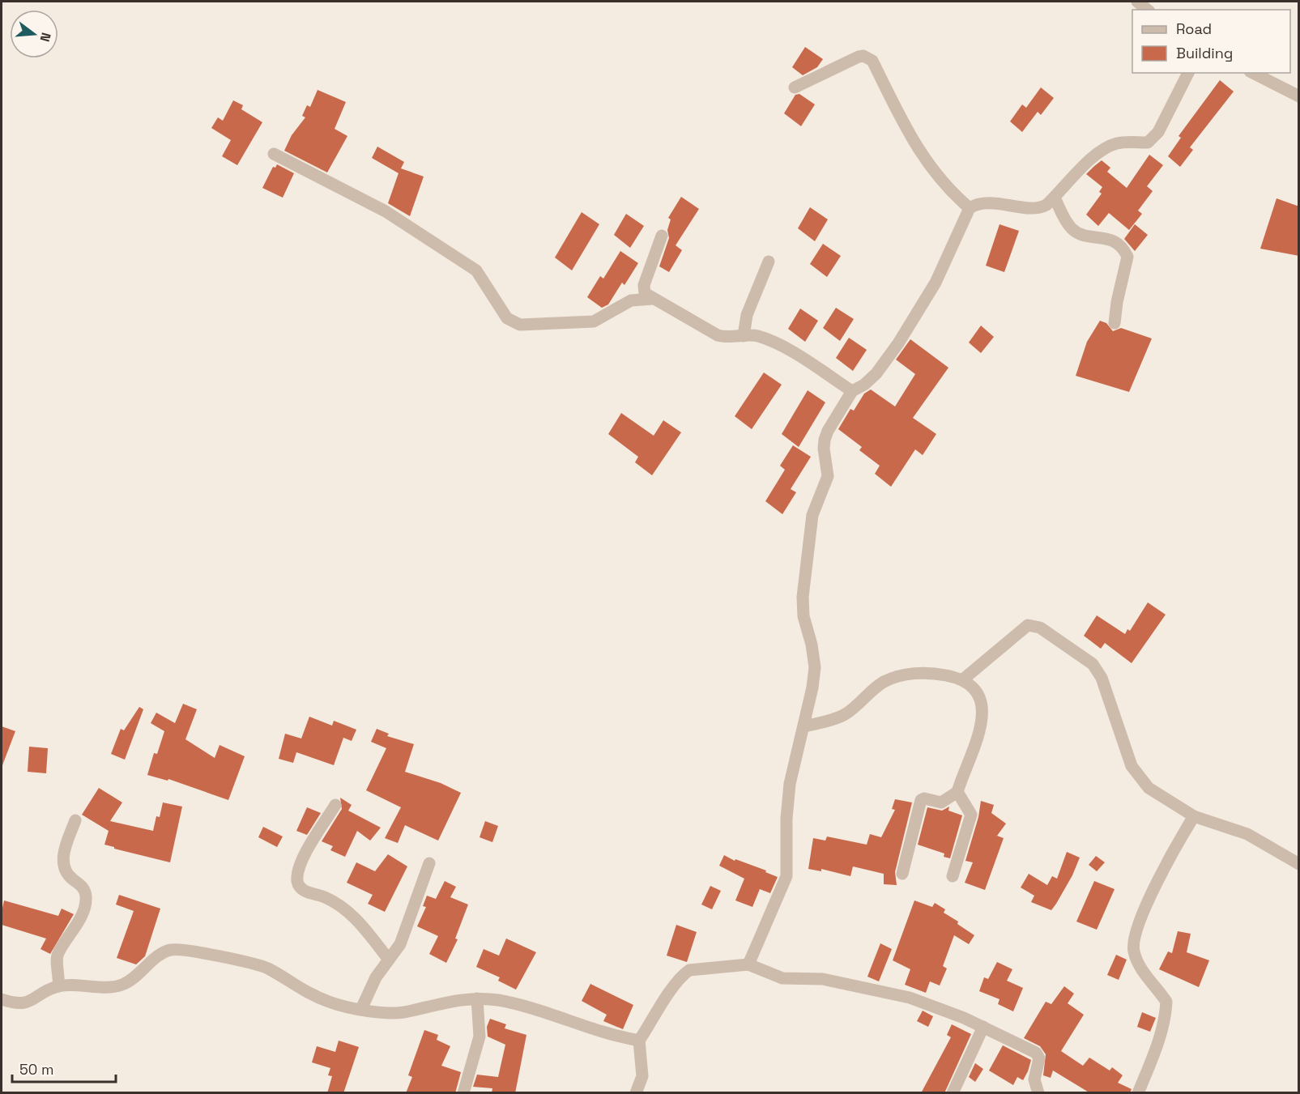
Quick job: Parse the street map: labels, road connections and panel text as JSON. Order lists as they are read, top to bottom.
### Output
{
  "legend": ["Road", "Building"],
  "scale_bar": "50 m",
  "north": "right"
}
